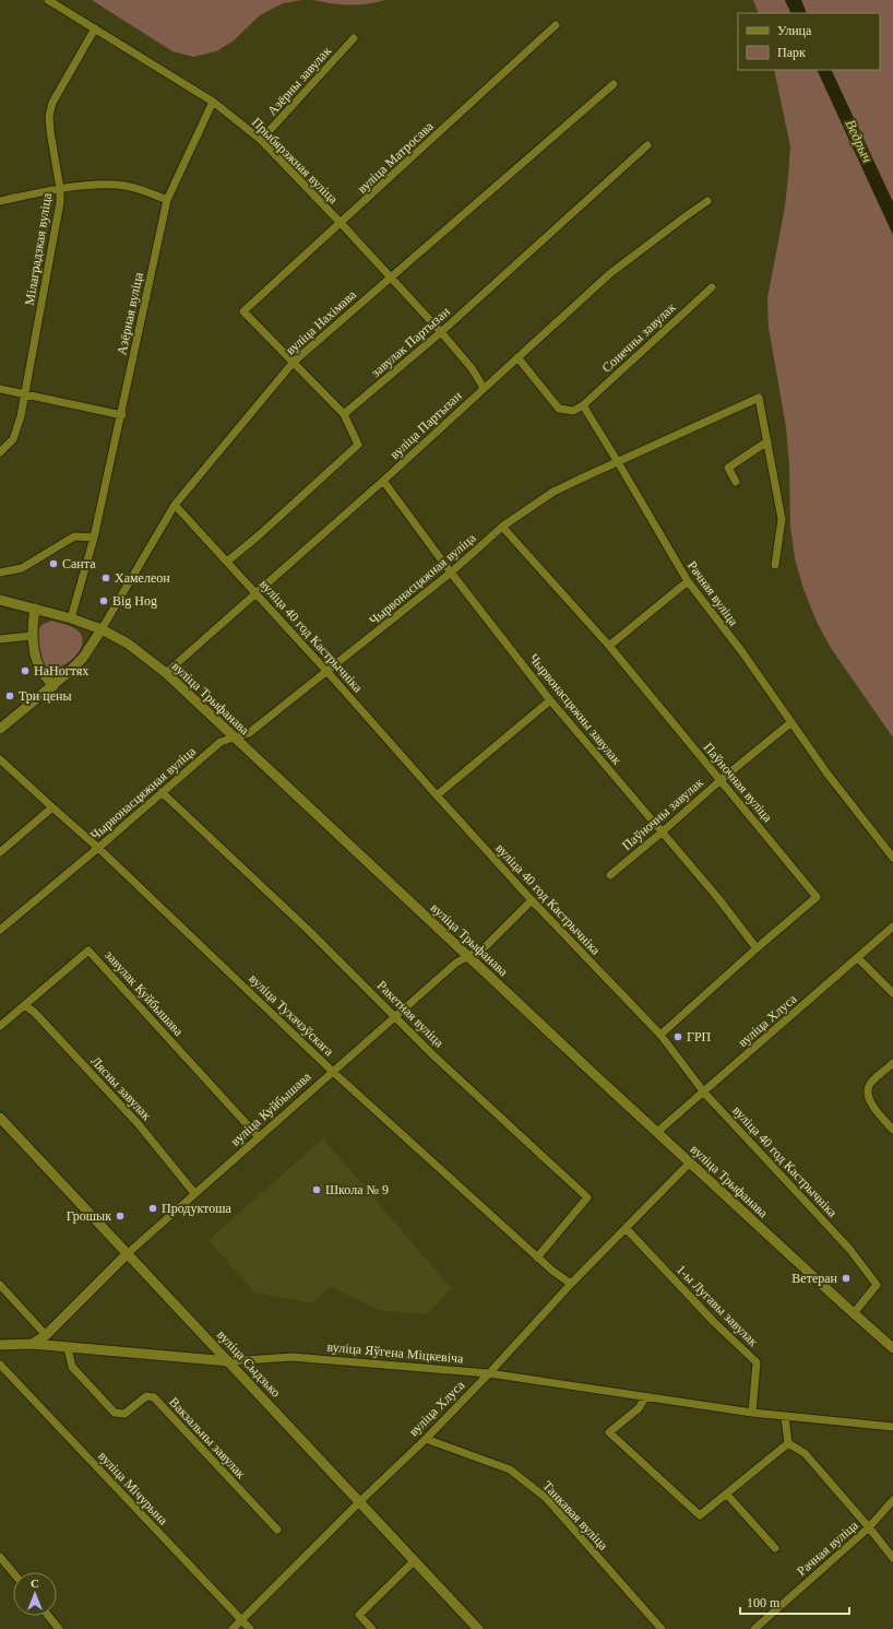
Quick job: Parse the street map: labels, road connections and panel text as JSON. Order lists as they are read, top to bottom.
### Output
{
  "streets": {
    "street": [
      "Азёрны завулак",
      "вуліца Матросава",
      "Прыбярэжная вуліца",
      "Мілаградзкая вуліца",
      "Азёрная вуліца",
      "вуліца Нахімава",
      "Сонечны завулак",
      "завулак Партызан",
      "вуліца Партызан",
      "Чырвонасцяжная вуліца",
      "Рачная вуліца",
      "вуліца 40 год Кастрычніка",
      "вуліца Трыфанава",
      "Чырвонасцяжны завулак",
      "Паўночная вуліца",
      "Паўночны завулак",
      "завулак Куйбышава",
      "Ракетная вуліца",
      "вуліца Тухачэўскага",
      "вуліца Хлуса",
      "Лясны завулак",
      "вуліца Куйбышава",
      "1-ы Лугавы завулак",
      "вуліца Яўгена Міцкевіча",
      "вуліца Сыдзько",
      "Вакзальны завулак",
      "вуліца Мічурына",
      "Танкавая вуліца"
    ]
  },
  "crossings": [
    ["Азёрны завулак", "Прыбярэжная вуліца"],
    ["вуліца Матросава", "Прыбярэжная вуліца"],
    ["вуліца Матросава", "вуліца Нахімава"],
    ["Прыбярэжная вуліца", "Мілаградзкая вуліца"],
    ["Прыбярэжная вуліца", "Азёрная вуліца"],
    ["Прыбярэжная вуліца", "вуліца Нахімава"],
    ["Прыбярэжная вуліца", "завулак Партызан"],
    ["Прыбярэжная вуліца", "вуліца Партызан"],
    ["Азёрная вуліца", "вуліца Трыфанава"],
    ["вуліца Нахімава", "вуліца 40 год Кастрычніка"],
    ["вуліца Нахімава", "вуліца Трыфанава"],
    ["Сонечны завулак", "Рачная вуліца"],
    ["вуліца Партызан", "вуліца 40 год Кастрычніка"],
    ["вуліца Партызан", "вуліца Трыфанава"],
    ["вуліца Партызан", "Чырвонасцяжны завулак"],
    ["Чырвонасцяжная вуліца", "Рачная вуліца"],
    ["Чырвонасцяжная вуліца", "вуліца 40 год Кастрычніка"],
    ["Чырвонасцяжная вуліца", "вуліца Трыфанава"],
    ["Чырвонасцяжная вуліца", "Чырвонасцяжны завулак"],
    ["Чырвонасцяжная вуліца", "Паўночная вуліца"],
    ["Чырвонасцяжная вуліца", "Ракетная вуліца"],
    ["Чырвонасцяжная вуліца", "вуліца Тухачэўскага"],
    ["Рачная вуліца", "Паўночны завулак"],
    ["вуліца 40 год Кастрычніка", "вуліца Трыфанава"],
    ["вуліца 40 год Кастрычніка", "Паўночная вуліца"],
    ["вуліца 40 год Кастрычніка", "вуліца Хлуса"],
    ["вуліца 40 год Кастрычніка", "вуліца Куйбышава"],
    ["вуліца Трыфанава", "вуліца Хлуса"],
    ["вуліца Трыфанава", "вуліца Куйбышава"],
    ["Чырвонасцяжны завулак", "Паўночная вуліца"],
    ["Чырвонасцяжны завулак", "Паўночны завулак"],
    ["Паўночная вуліца", "Паўночны завулак"],
    ["завулак Куйбышава", "Лясны завулак"],
    ["завулак Куйбышава", "вуліца Куйбышава"],
    ["Ракетная вуліца", "вуліца Тухачэўскага"],
    ["Ракетная вуліца", "вуліца Куйбышава"],
    ["вуліца Тухачэўскага", "вуліца Хлуса"],
    ["вуліца Тухачэўскага", "вуліца Куйбышава"],
    ["вуліца Хлуса", "1-ы Лугавы завулак"],
    ["вуліца Хлуса", "вуліца Яўгена Міцкевіча"],
    ["вуліца Хлуса", "вуліца Сыдзько"],
    ["вуліца Хлуса", "вуліца Мічурына"],
    ["вуліца Хлуса", "Танкавая вуліца"],
    ["Лясны завулак", "вуліца Куйбышава"],
    ["вуліца Куйбышава", "вуліца Яўгена Міцкевіча"],
    ["вуліца Куйбышава", "вуліца Сыдзько"],
    ["1-ы Лугавы завулак", "вуліца Яўгена Міцкевіча"],
    ["вуліца Яўгена Міцкевіча", "вуліца Сыдзько"],
    ["вуліца Яўгена Міцкевіча", "Вакзальны завулак"]
  ],
  "water": ["Ведрыч"],
  "places": [
    "Санта",
    "Хамелеон",
    "Big Hog",
    "НаНогтях",
    "Три цены",
    "ГРП",
    "Школа № 9",
    "Продуктоша",
    "Грошык",
    "Ветеран"
  ],
  "legend": ["Улица", "Парк"],
  "scale_bar": "100 m",
  "north": "top"
}
